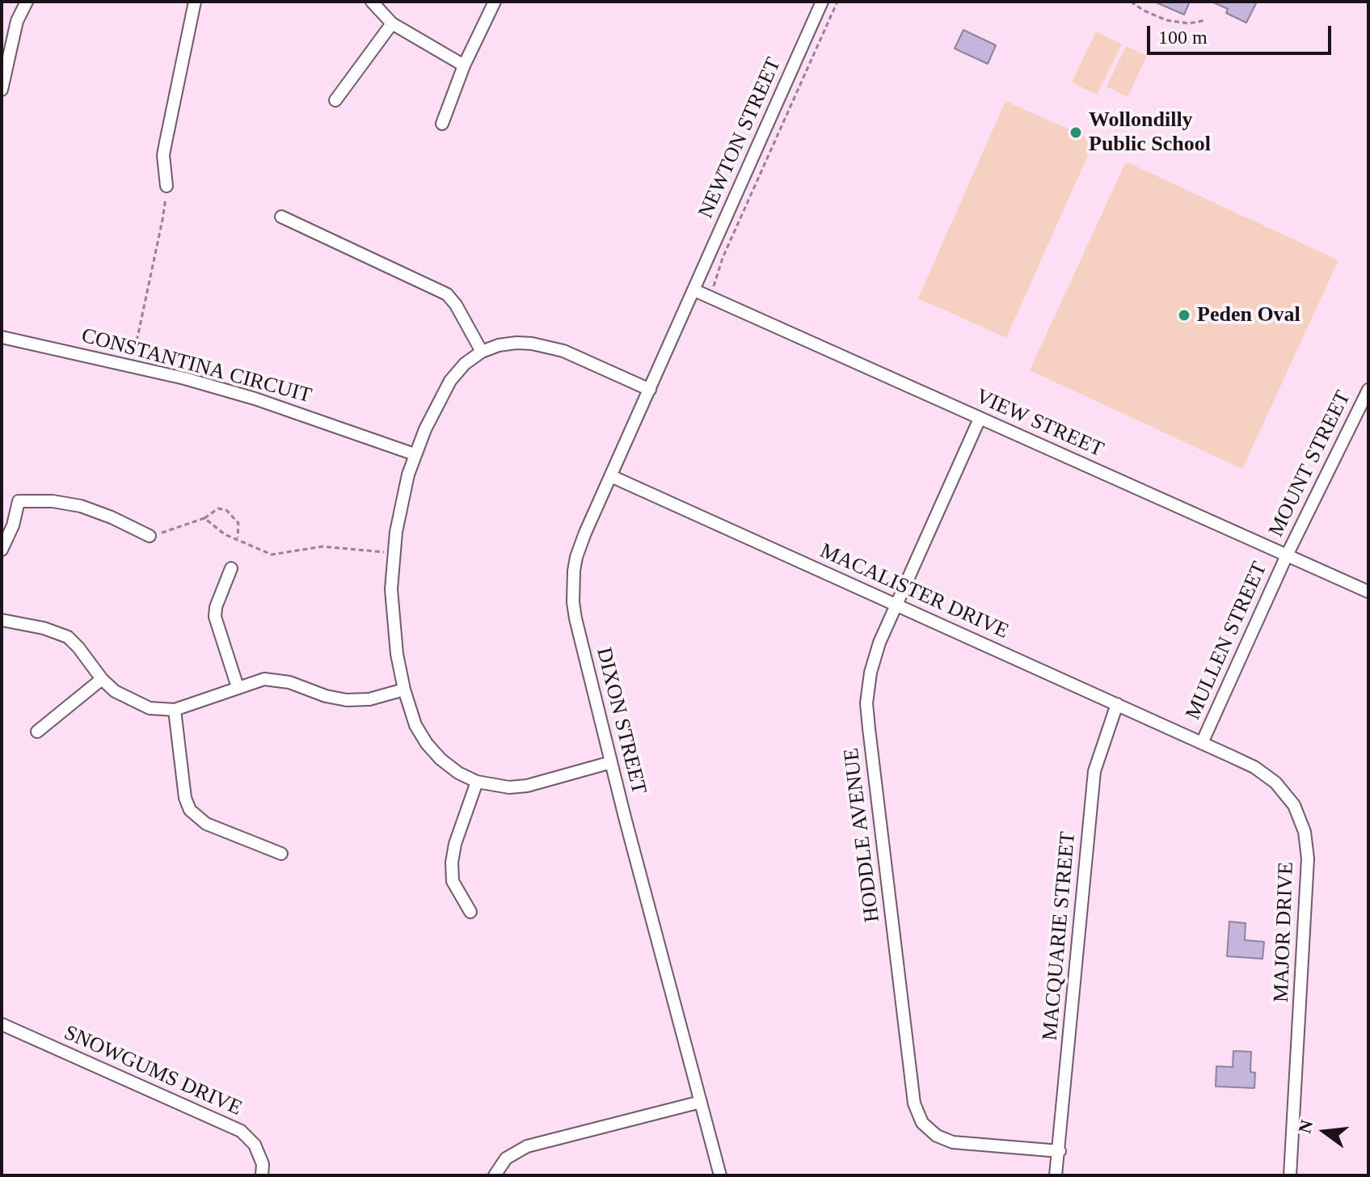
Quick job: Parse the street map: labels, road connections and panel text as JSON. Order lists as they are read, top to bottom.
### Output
{
  "streets": {
    "street": [
      "NEWTON STREET",
      "CONSTANTINA CIRCUIT",
      "VIEW STREET",
      "MOUNT STREET",
      "MACALISTER DRIVE",
      "MULLEN STREET",
      "DIXON STREET",
      "HODDLE AVENUE",
      "MAJOR DRIVE",
      "MACQUARIE STREET",
      "SNOWGUMS DRIVE"
    ]
  },
  "crossings": [
    ["NEWTON STREET", "VIEW STREET"],
    ["NEWTON STREET", "DIXON STREET"],
    ["VIEW STREET", "MOUNT STREET"],
    ["VIEW STREET", "MULLEN STREET"],
    ["VIEW STREET", "DIXON STREET"],
    ["VIEW STREET", "HODDLE AVENUE"],
    ["MOUNT STREET", "MULLEN STREET"],
    ["MACALISTER DRIVE", "MULLEN STREET"],
    ["MACALISTER DRIVE", "DIXON STREET"],
    ["MACALISTER DRIVE", "HODDLE AVENUE"],
    ["MACALISTER DRIVE", "MAJOR DRIVE"],
    ["MACALISTER DRIVE", "MACQUARIE STREET"],
    ["MULLEN STREET", "MAJOR DRIVE"],
    ["HODDLE AVENUE", "MACQUARIE STREET"]
  ],
  "places": ["Wollondilly Public School", "Peden Oval"],
  "scale_bar": "100 m",
  "north": "left"
}
